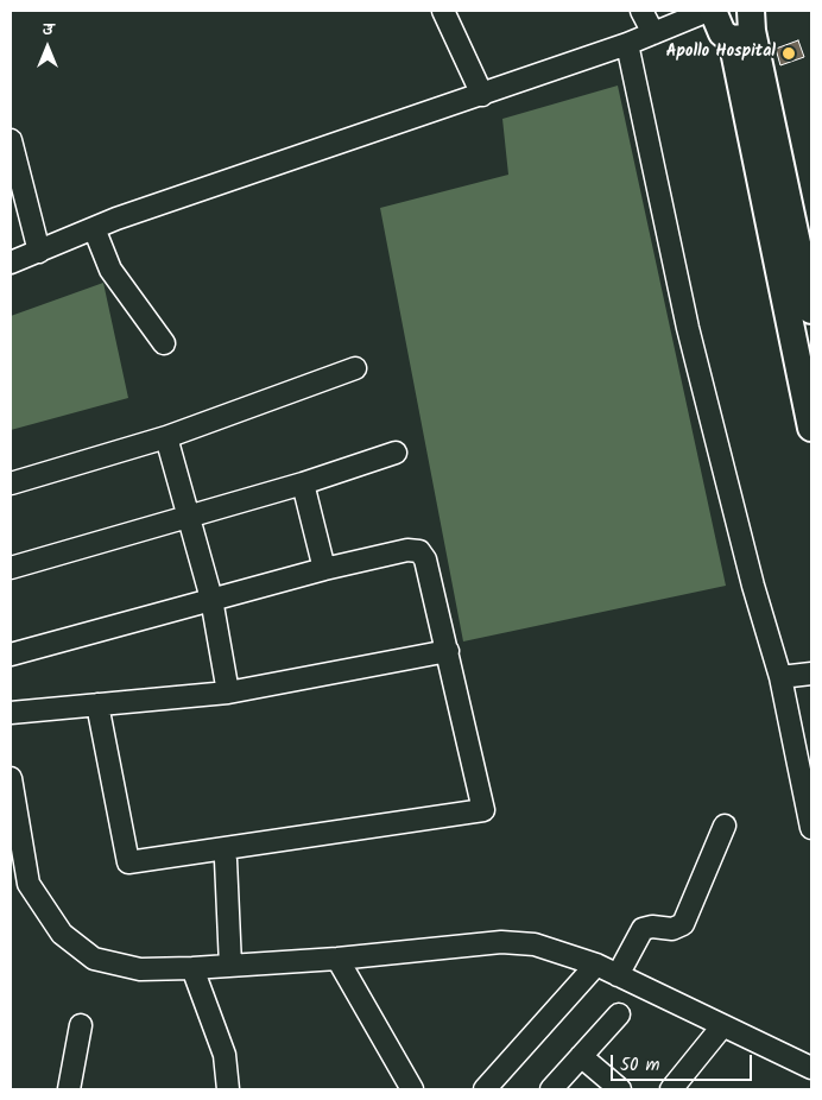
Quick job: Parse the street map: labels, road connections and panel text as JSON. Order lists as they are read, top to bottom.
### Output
{
  "places": ["Apollo Hospital"],
  "scale_bar": "50 m",
  "north": "top"
}
